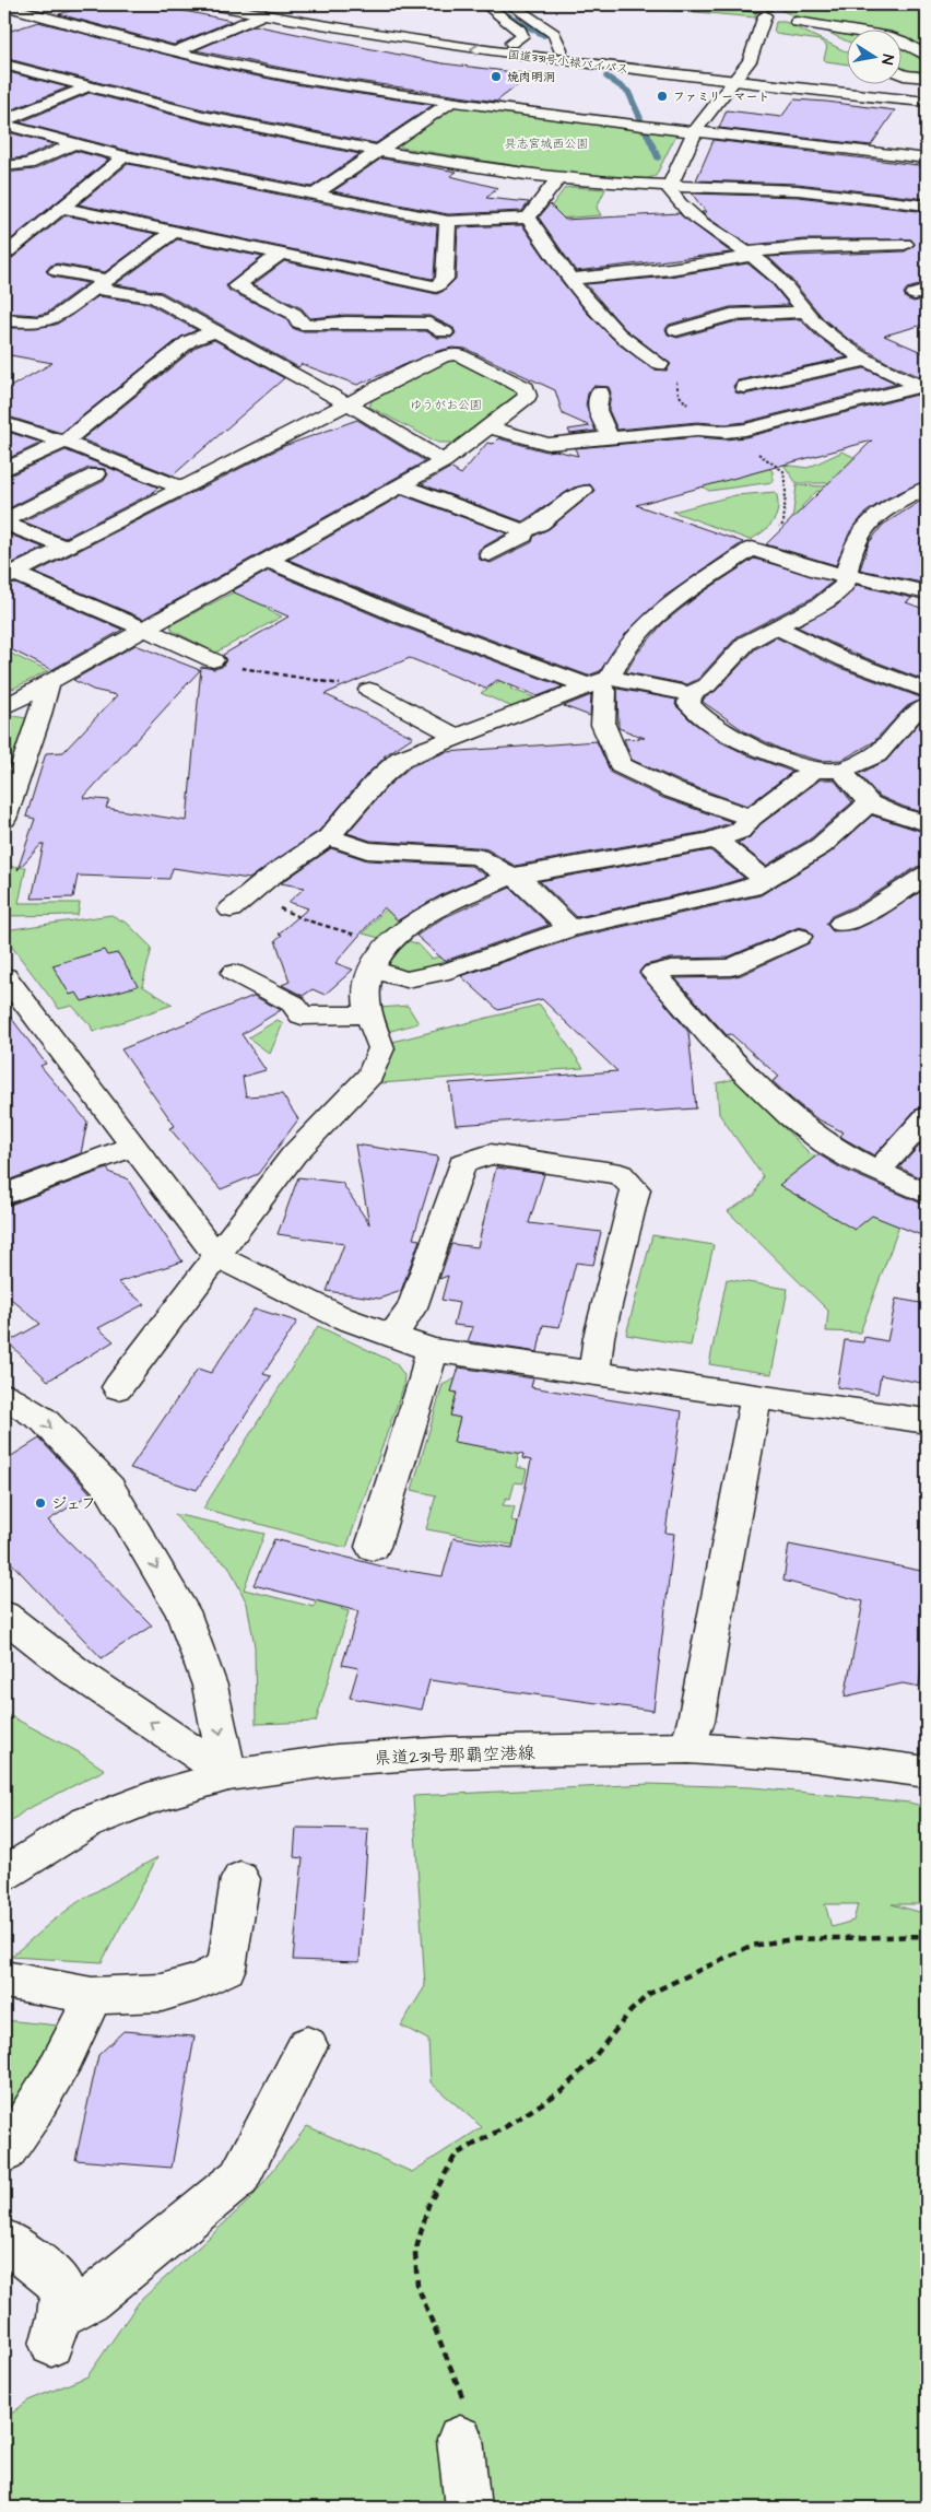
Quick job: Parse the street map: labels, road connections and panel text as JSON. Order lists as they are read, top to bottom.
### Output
{
  "streets": {
    "main road": ["国道331号小禄バイパス", "県道231号那覇空港線"]
  },
  "parks": ["具志宮城西公園", "ゆうがお公園"],
  "places": ["焼肉明洞", "ファミリーマート", "ジェフ"],
  "north": "right"
}
